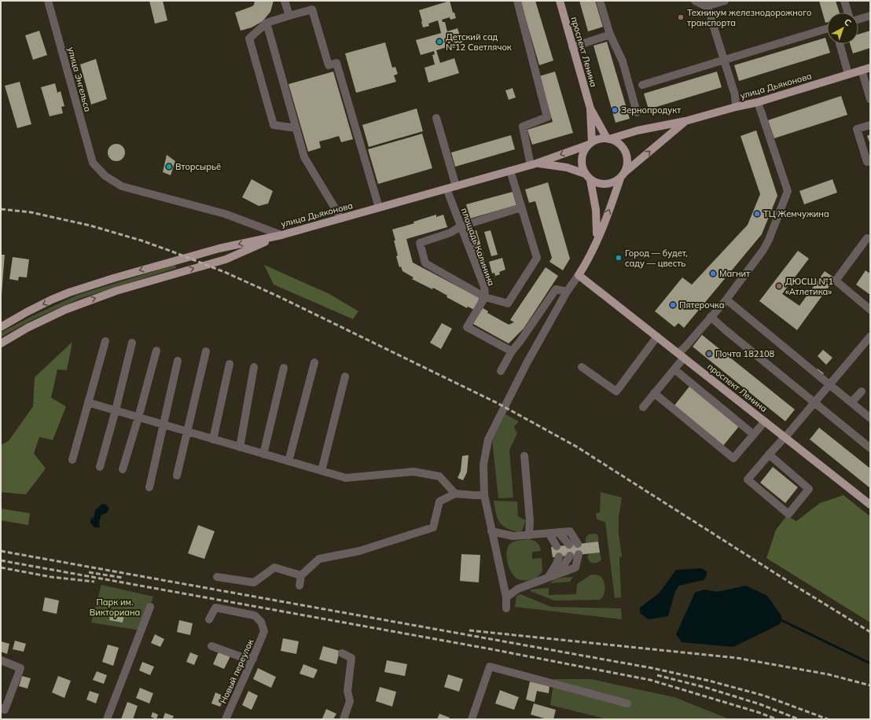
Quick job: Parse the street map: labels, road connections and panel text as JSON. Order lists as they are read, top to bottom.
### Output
{
  "streets": {
    "main road": ["проспект Ленина", "улица Дьяконова"],
    "street": ["улица Энгельса", "площадь Калинина", "Новый переулок"]
  },
  "crossings": [
    ["проспект Ленина", "улица Дьяконова"],
    ["улица Энгельса", "улица Дьяконова"],
    ["улица Дьяконова", "площадь Калинина"]
  ],
  "parks": ["Парк им. Викториана"],
  "places": [
    "Техникум железнодорожного транспорта",
    "Детский сад №12 Светлячок",
    "Зернопродукт",
    "Вторсырьё",
    "ТЦ Жемчужина",
    "Город — будет, саду — цвесть",
    "Магнит",
    "ДЮСШ №1 «Атлетика»",
    "Пятерочка",
    "Почта 182108"
  ],
  "north": "top right"
}
